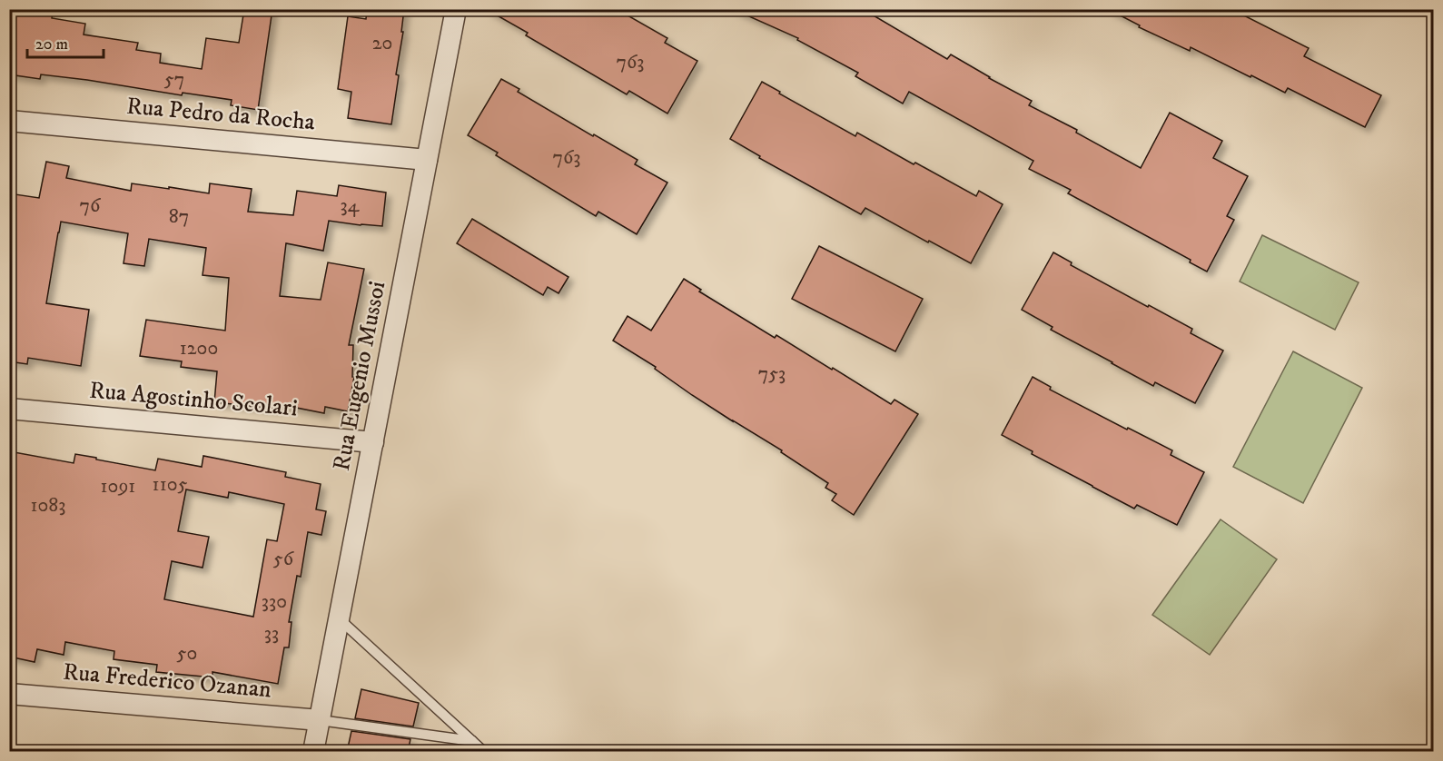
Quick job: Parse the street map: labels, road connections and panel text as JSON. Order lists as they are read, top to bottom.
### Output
{
  "streets": {
    "street": [
      "Rua Pedro da Rocha",
      "Rua Eugenio Mussoi",
      "Rua Agostinho Scolari",
      "Rua Frederico Ozanan"
    ]
  },
  "crossings": [
    ["Rua Pedro da Rocha", "Rua Eugenio Mussoi"],
    ["Rua Eugenio Mussoi", "Rua Agostinho Scolari"],
    ["Rua Eugenio Mussoi", "Rua Frederico Ozanan"]
  ],
  "house_numbers": [
    "20",
    "763",
    "57",
    "763",
    "76",
    "34",
    "87",
    "1200",
    "753",
    "1105",
    "1091",
    "1083",
    "56",
    "330",
    "33",
    "50"
  ],
  "scale_bar": "20 m"
}
